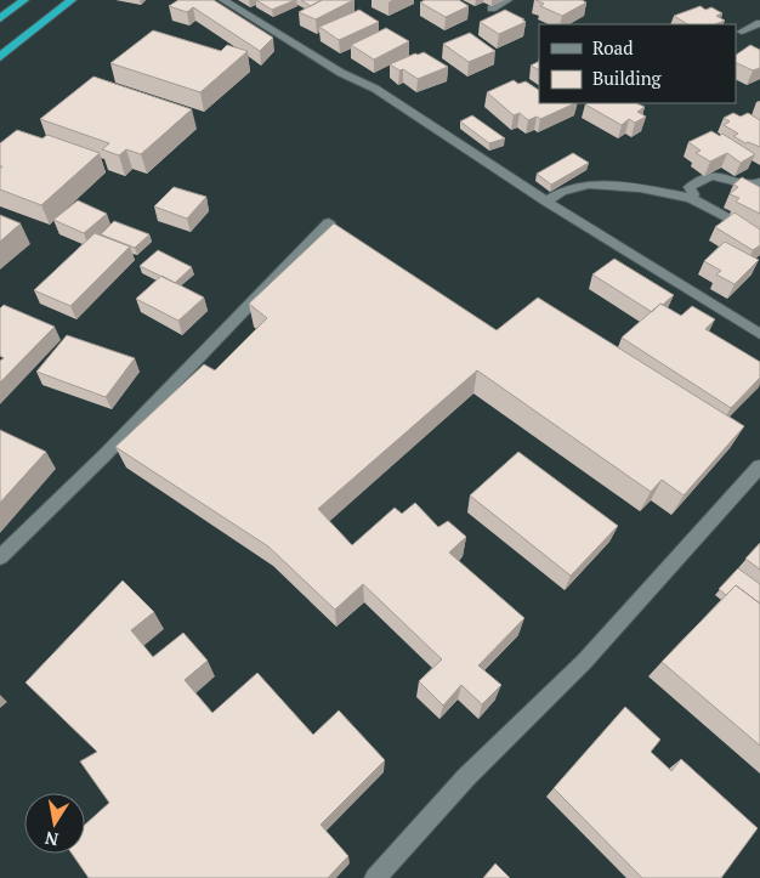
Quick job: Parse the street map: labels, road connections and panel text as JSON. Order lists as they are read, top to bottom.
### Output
{
  "legend": ["Road", "Building"],
  "north": "bottom"
}
